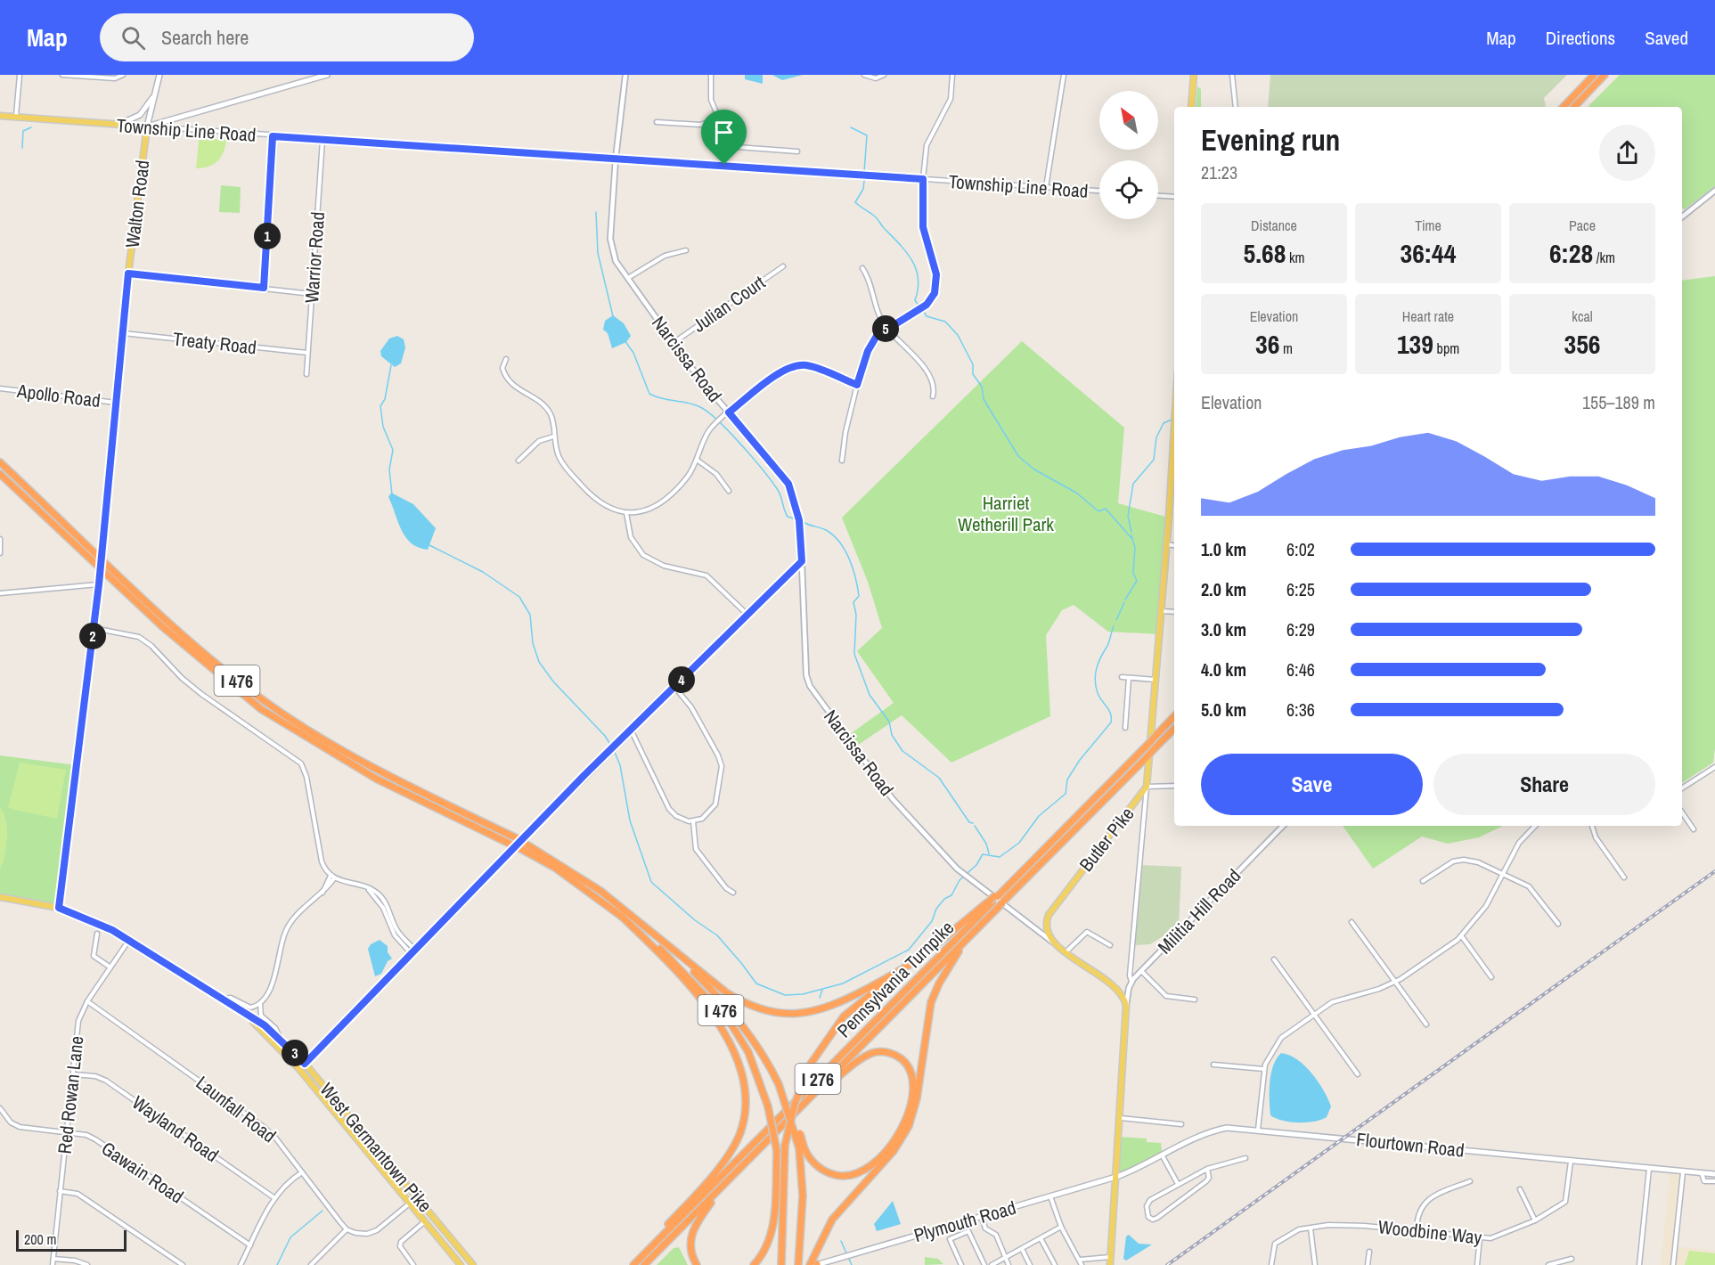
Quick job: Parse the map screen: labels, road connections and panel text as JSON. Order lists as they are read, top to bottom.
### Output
{
  "streets": {
    "highway": ["I 476", "Pennsylvania Turnpike", "I 276"],
    "main road": [
      "Township Line Road",
      "Walton Road",
      "Butler Pike",
      "Flourtown Road",
      "West Germantown Pike",
      "Plymouth Road"
    ],
    "street": [
      "Warrior Road",
      "Julian Court",
      "Treaty Road",
      "Narcissa Road",
      "Apollo Road",
      "Militia Hill Road",
      "Red Rowan Lane",
      "Launfall Road",
      "Wayland Road",
      "Gawain Road",
      "Woodbine Way"
    ]
  },
  "crossings": [
    ["Township Line Road", "Walton Road"],
    ["Township Line Road", "Warrior Road"],
    ["Township Line Road", "Narcissa Road"],
    ["Walton Road", "Treaty Road"],
    ["Walton Road", "Apollo Road"],
    ["Walton Road", "West Germantown Pike"],
    ["Warrior Road", "Treaty Road"],
    ["Julian Court", "Narcissa Road"],
    ["Narcissa Road", "Butler Pike"],
    ["Red Rowan Lane", "Launfall Road"],
    ["Red Rowan Lane", "Wayland Road"],
    ["Red Rowan Lane", "West Germantown Pike"],
    ["Red Rowan Lane", "Gawain Road"],
    ["Flourtown Road", "Plymouth Road"],
    ["Flourtown Road", "Woodbine Way"]
  ],
  "parks": ["Harriet Wetherill Park"],
  "scale_bar": "200 m",
  "north": "top left",
  "page": {
    "header": "Map",
    "search": "Search here",
    "nav": ["Map", "Directions", "Saved"],
    "heading": ["Evening run", "21:23"],
    "stats": [
      ["Distance", "5.68 km"],
      ["Time", "36:44"],
      ["Pace", "6:28 /km"],
      ["Elevation", "36 m"],
      ["Heart rate", "139 bpm"],
      ["kcal", "356"]
    ],
    "pins": [
      "1",
      "5",
      "2",
      "4",
      "3"
    ],
    "chart": ["Elevation", "155–189 m"],
    "list": [
      {
        "name": "1.0 km",
        "note": "6:02"
      },
      {
        "name": "2.0 km",
        "note": "6:25"
      },
      {
        "name": "3.0 km",
        "note": "6:29"
      },
      {
        "name": "4.0 km",
        "note": "6:46"
      },
      {
        "name": "5.0 km",
        "note": "6:36"
      }
    ],
    "buttons": ["Save", "Share"],
    "scale": "200 m"
  }
}
